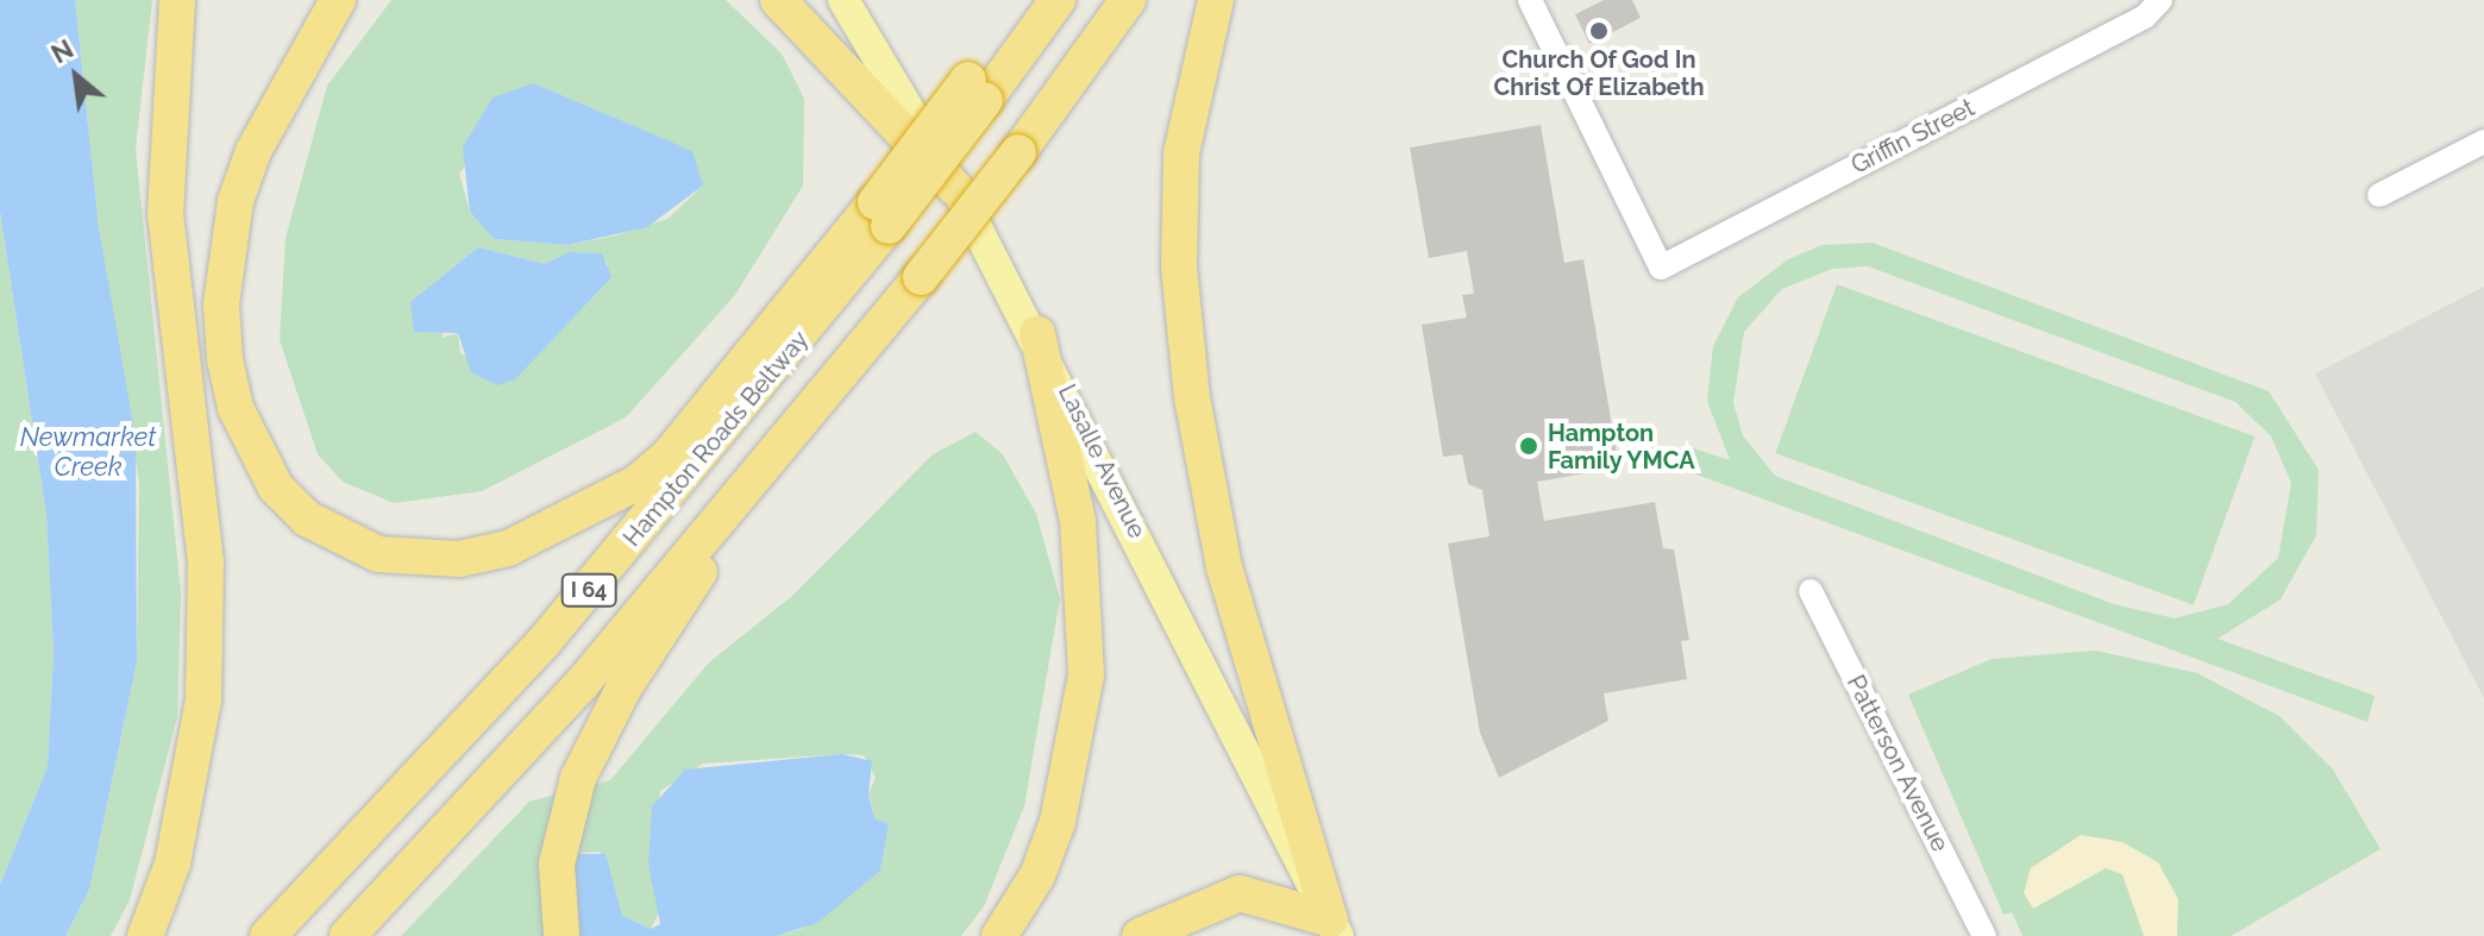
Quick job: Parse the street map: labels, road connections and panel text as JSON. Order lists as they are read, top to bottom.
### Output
{
  "streets": {
    "highway": ["Hampton Roads Beltway", "I 64"],
    "main road": ["Lasalle Avenue"],
    "street": ["Griffin Street", "Patterson Avenue"]
  },
  "water": ["Newmarket Creek"],
  "places": ["Church Of God In Christ Of Elizabeth", "Hampton Family YMCA"],
  "north": "top left"
}
